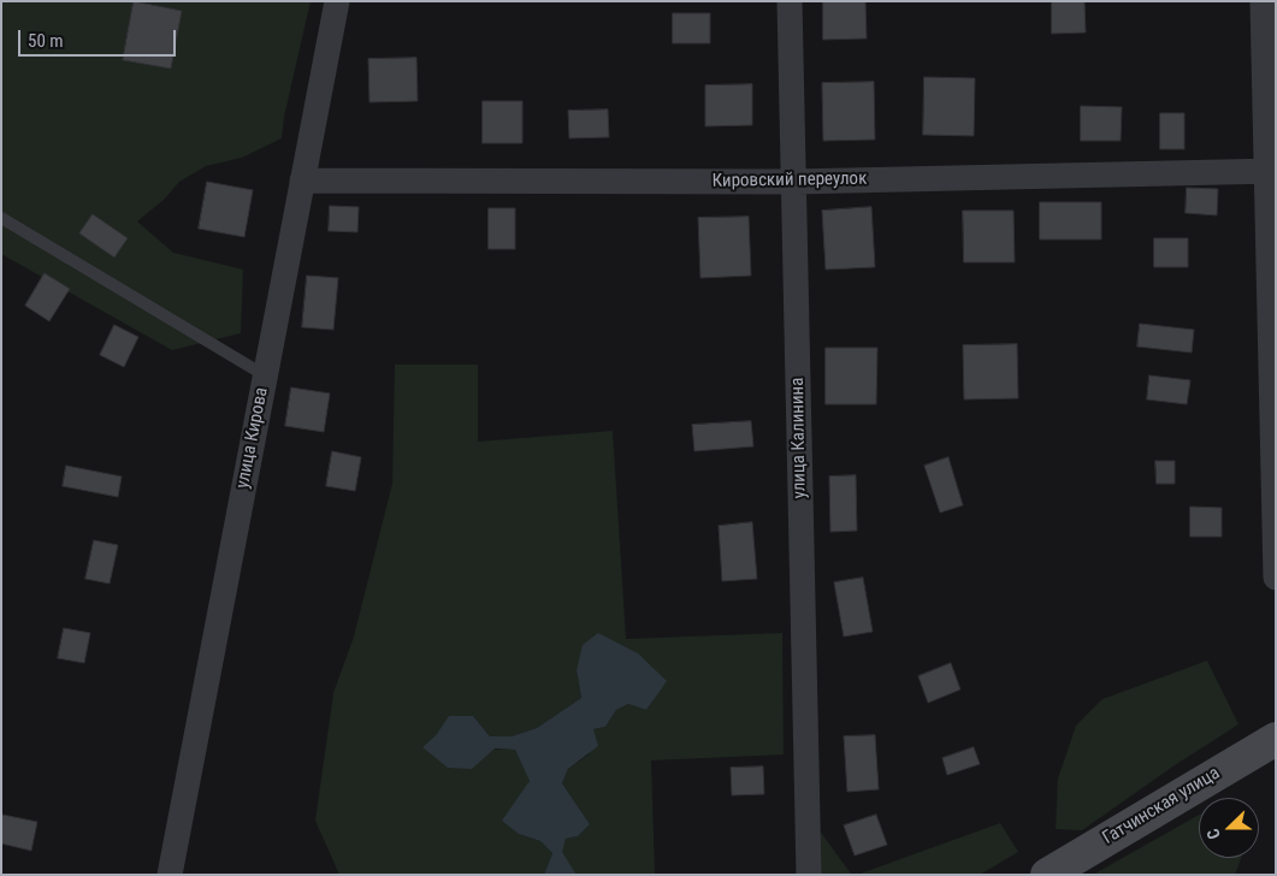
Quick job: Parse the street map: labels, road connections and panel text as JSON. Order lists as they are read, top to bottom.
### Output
{
  "streets": {
    "main road": ["Гатчинская улица"],
    "street": ["Кировский переулок", "улица Кирова", "улица Калинина"]
  },
  "crossings": [
    ["Кировский переулок", "улица Кирова"],
    ["Кировский переулок", "улица Калинина"]
  ],
  "scale_bar": "50 m",
  "north": "left"
}
